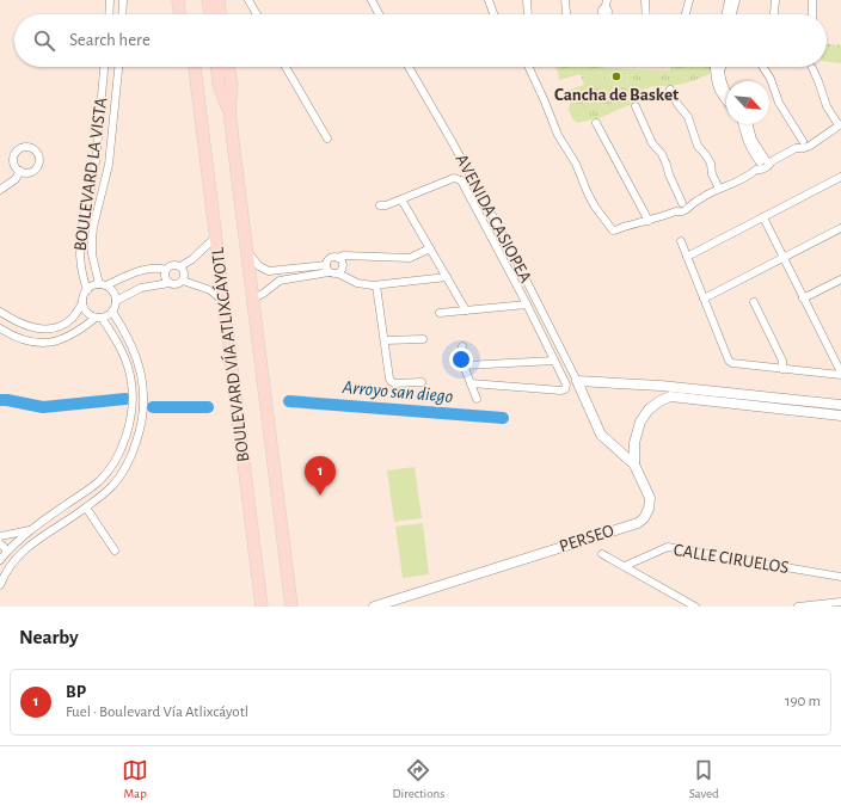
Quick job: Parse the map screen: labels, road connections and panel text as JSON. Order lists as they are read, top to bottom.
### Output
{
  "streets": {
    "main road": ["BOULEVARD VÍA ATLIXCÁYOTL"],
    "street": [
      "BOULEVARD LA VISTA",
      "AVENIDA CASIOPEA",
      "PERSEO",
      "CALLE CIRUELOS"
    ]
  },
  "crossings": [
    ["AVENIDA CASIOPEA", "PERSEO"]
  ],
  "water": ["Arroyo san diego"],
  "places": ["Cancha de Basket"],
  "north": "bottom right",
  "page": {
    "search": "Search here",
    "pins": "1",
    "heading": "Nearby",
    "list": [
      {
        "mark": "1",
        "name": "BP",
        "note": "Fuel · Boulevard Vía Atlixcáyotl",
        "value": "190 m"
      }
    ],
    "nav": ["Map", "Directions", "Saved"]
  }
}
